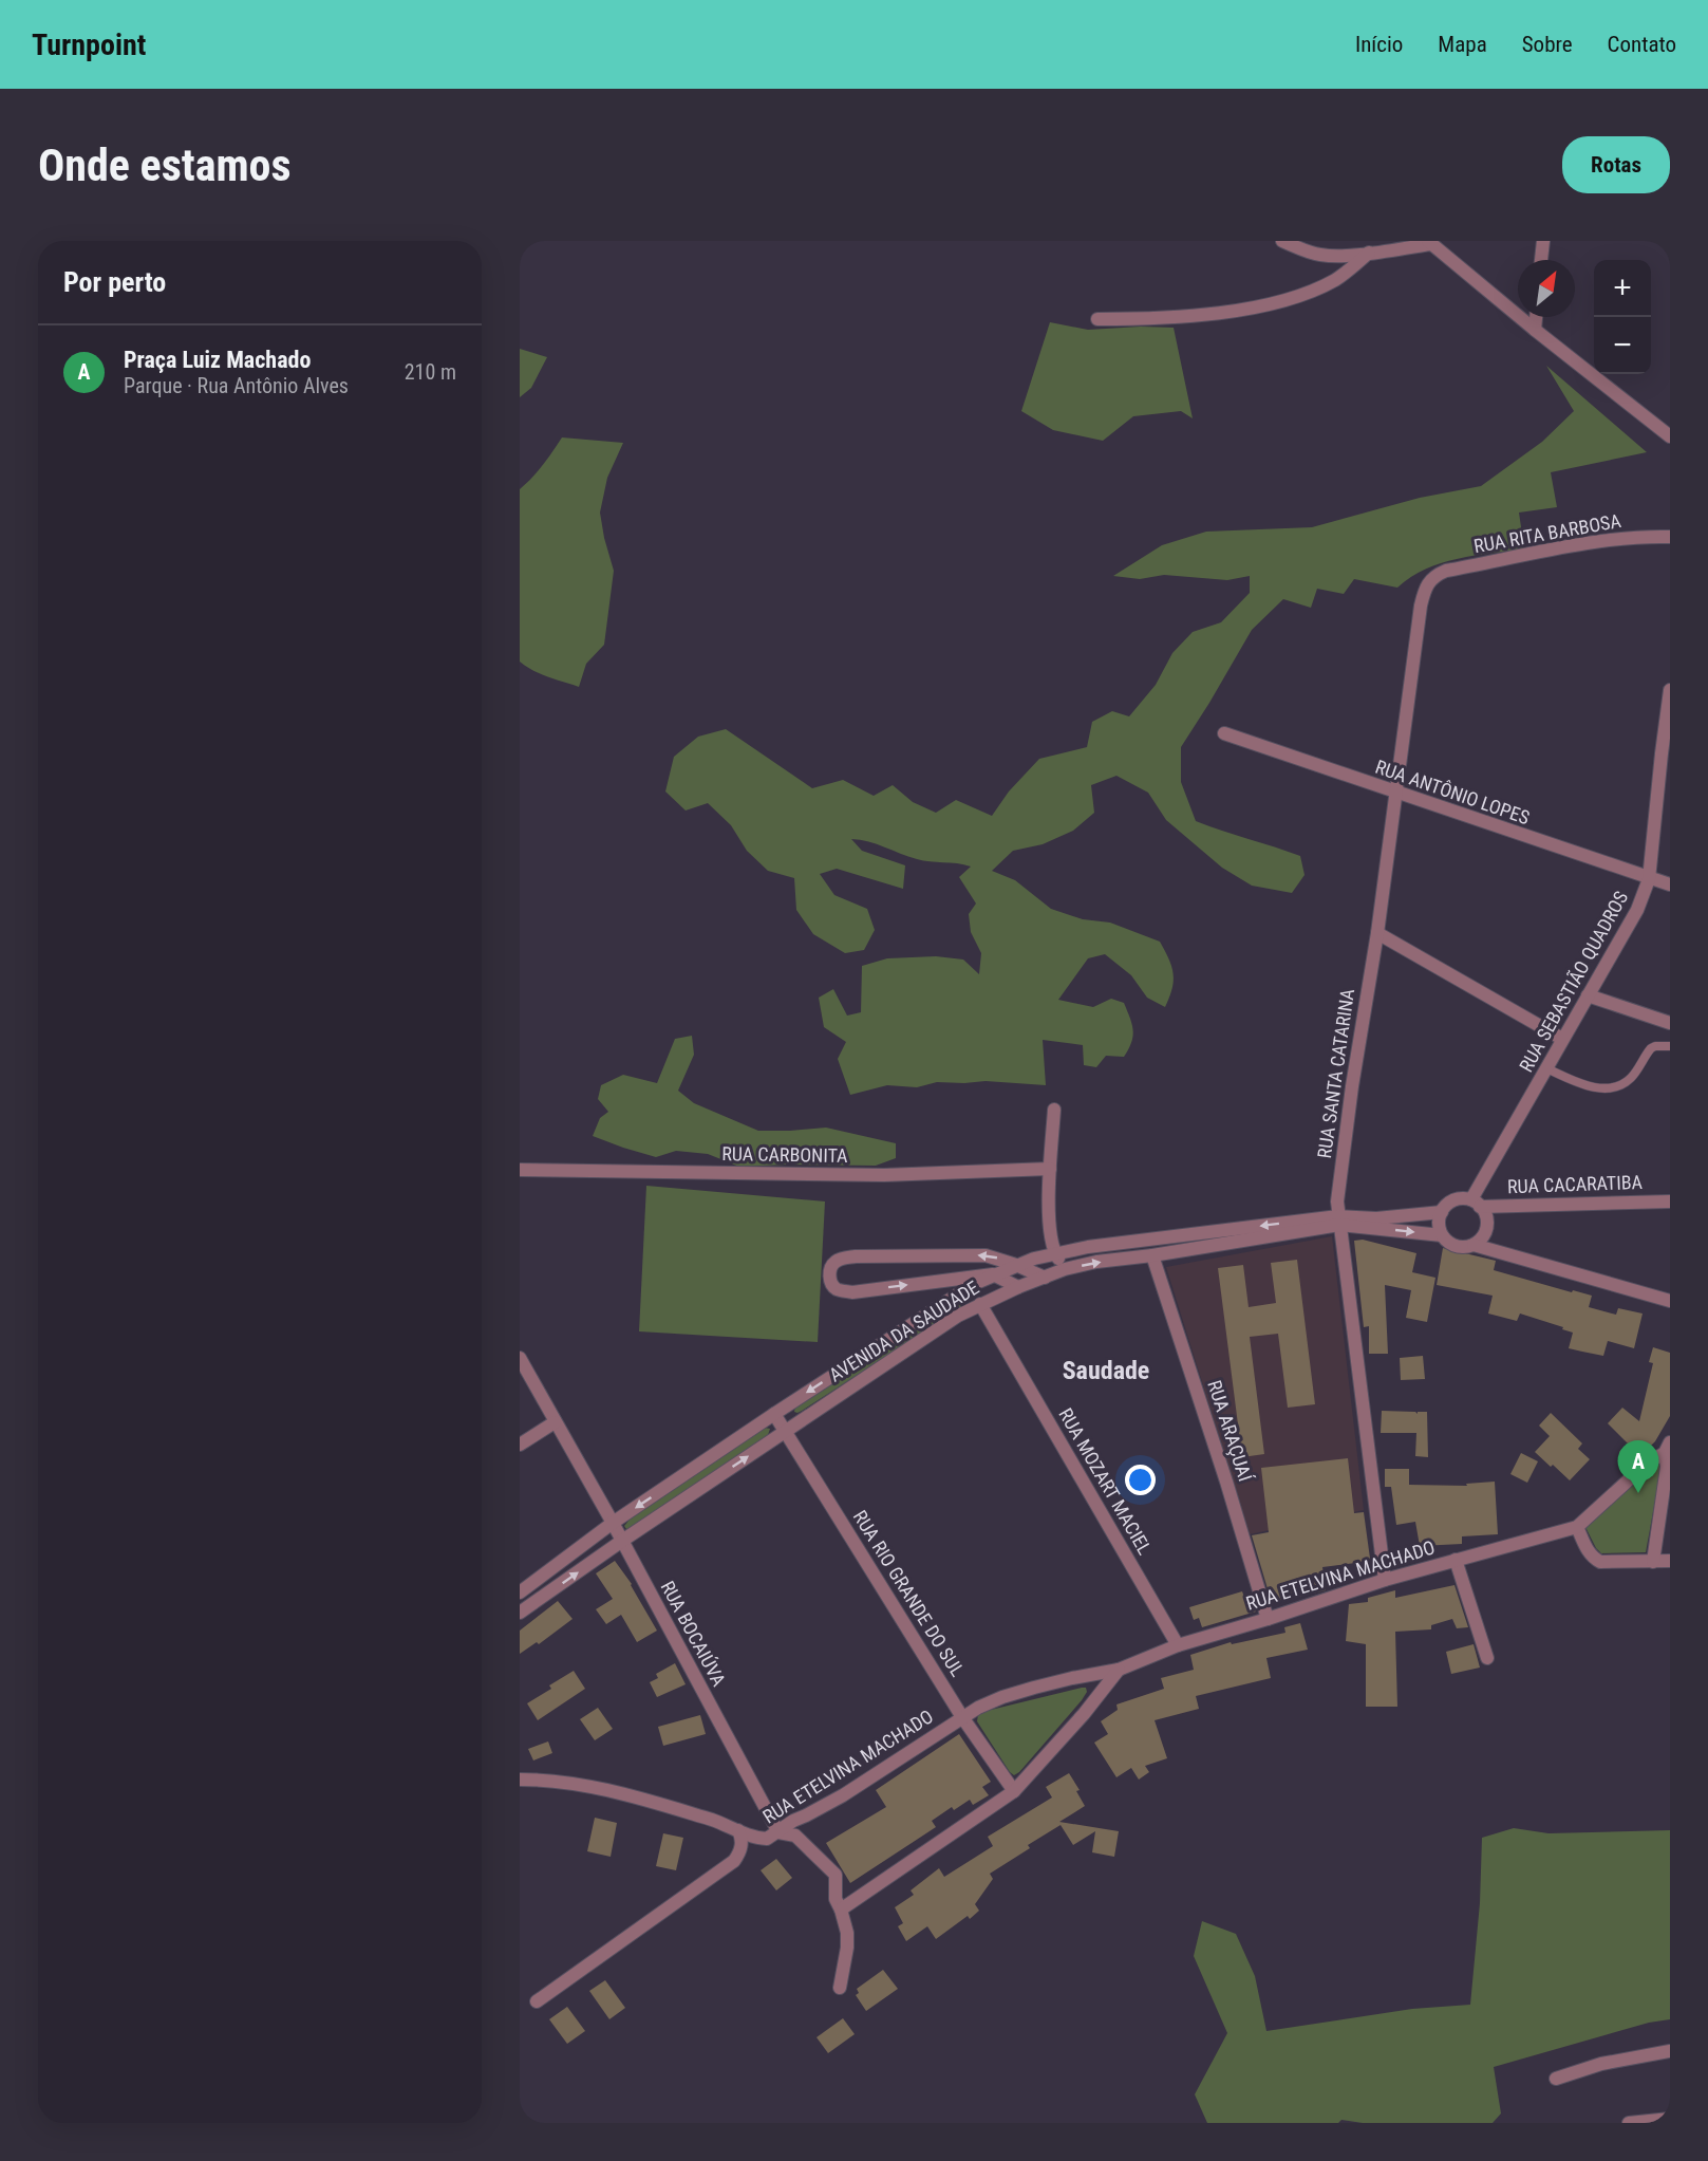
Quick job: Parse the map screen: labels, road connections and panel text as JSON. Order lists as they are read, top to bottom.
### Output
{
  "streets": {
    "street": [
      "RUA RITA BARBOSA",
      "RUA ANTÔNIO LOPES",
      "RUA SEBASTIÃO QUADROS",
      "RUA SANTA CATARINA",
      "RUA CARBONITA",
      "RUA CACARATIBA",
      "AVENIDA DA SAUDADE",
      "RUA ARAÇUAÍ",
      "RUA MOZART MACIEL",
      "RUA ETELVINA MACHADO",
      "RUA RIO GRANDE DO SUL",
      "RUA BOCAIÚVA"
    ]
  },
  "crossings": [
    ["RUA RITA BARBOSA", "RUA SANTA CATARINA"],
    ["RUA ANTÔNIO LOPES", "RUA SEBASTIÃO QUADROS"],
    ["RUA ANTÔNIO LOPES", "RUA SANTA CATARINA"],
    ["RUA SEBASTIÃO QUADROS", "RUA CACARATIBA"],
    ["RUA SEBASTIÃO QUADROS", "AVENIDA DA SAUDADE"],
    ["RUA SANTA CATARINA", "AVENIDA DA SAUDADE"],
    ["RUA SANTA CATARINA", "RUA ETELVINA MACHADO"],
    ["RUA CACARATIBA", "AVENIDA DA SAUDADE"],
    ["AVENIDA DA SAUDADE", "RUA ARAÇUAÍ"],
    ["AVENIDA DA SAUDADE", "RUA MOZART MACIEL"],
    ["AVENIDA DA SAUDADE", "RUA RIO GRANDE DO SUL"],
    ["AVENIDA DA SAUDADE", "RUA BOCAIÚVA"],
    ["RUA ARAÇUAÍ", "RUA ETELVINA MACHADO"],
    ["RUA MOZART MACIEL", "RUA ETELVINA MACHADO"],
    ["RUA ETELVINA MACHADO", "RUA RIO GRANDE DO SUL"],
    ["RUA ETELVINA MACHADO", "RUA BOCAIÚVA"]
  ],
  "districts": ["Saudade"],
  "north": "top right",
  "page": {
    "header": "Turnpoint",
    "nav": [
      "Início",
      "Mapa",
      "Sobre",
      "Contato"
    ],
    "buttons": "Rotas",
    "title": "Onde estamos",
    "heading": "Por perto",
    "map_buttons": ["+", "−"],
    "list": [
      {
        "mark": "A",
        "name": "Praça Luiz Machado",
        "note": "Parque · Rua Antônio Alves",
        "value": "210 m"
      }
    ],
    "pins": "A"
  }
}
